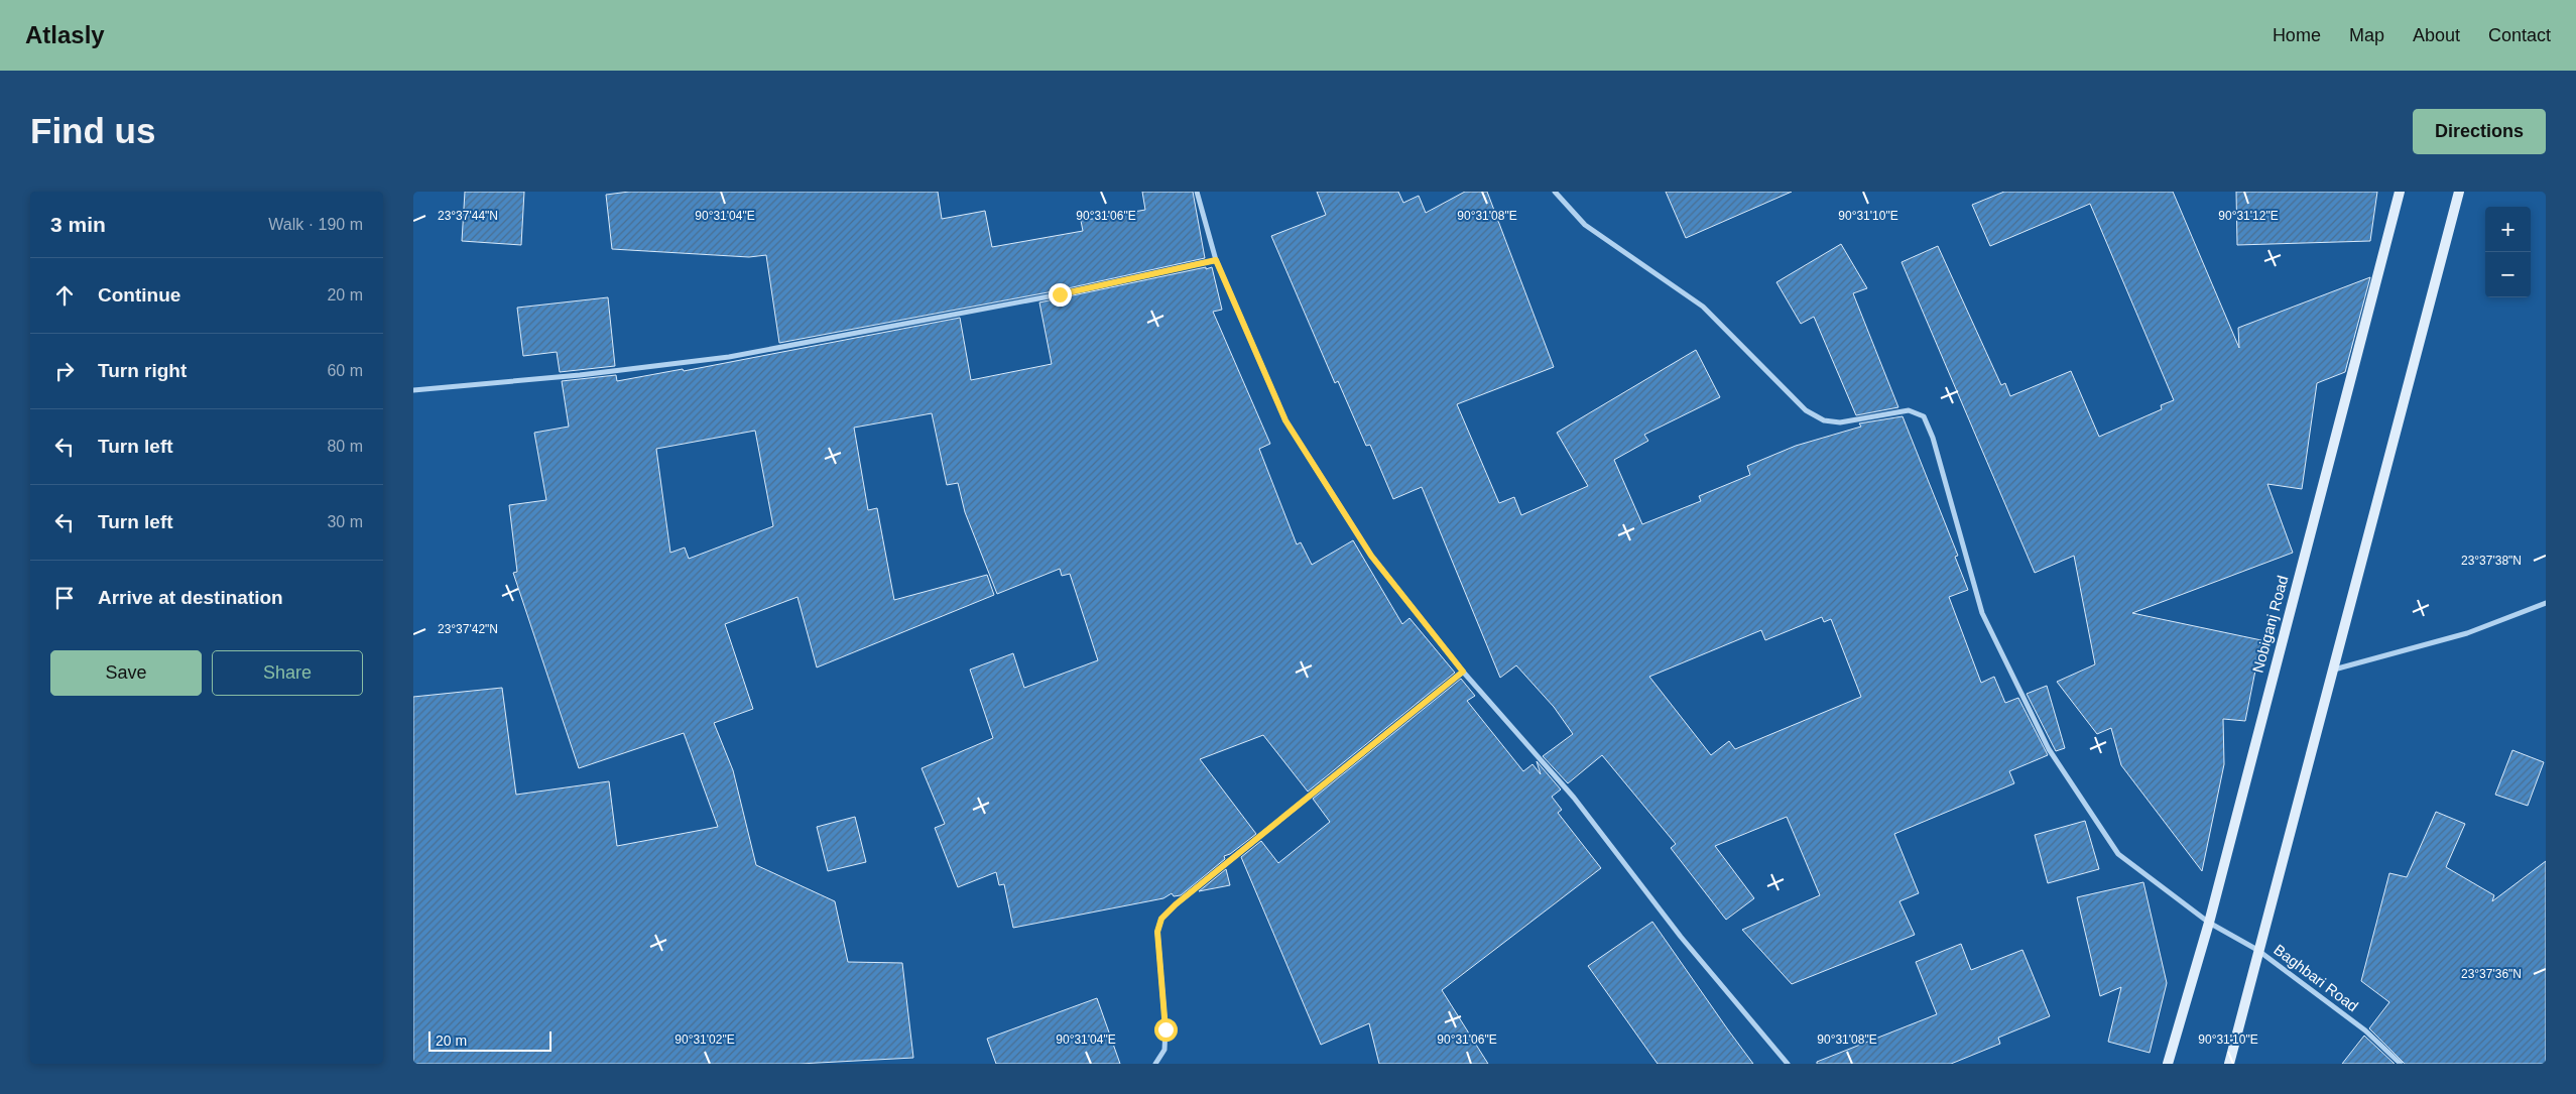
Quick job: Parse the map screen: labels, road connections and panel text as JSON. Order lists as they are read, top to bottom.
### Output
{
  "streets": {
    "main road": ["Nobiganj Road"],
    "street": ["Baghbari Road"]
  },
  "crossings": [
    ["Nobiganj Road", "Baghbari Road"]
  ],
  "scale_bar": "20 m",
  "page": {
    "header": "Atlasly",
    "nav": [
      "Home",
      "Map",
      "About",
      "Contact"
    ],
    "buttons": [
      "Directions",
      ["Save", "Share"]
    ],
    "title": "Find us",
    "heading": ["3 min", "Walk · 190 m"],
    "map_buttons": ["+", "−"],
    "list": [
      ["Continue", "20 m"],
      ["Turn right", "60 m"],
      ["Turn left", "80 m"],
      ["Turn left", "30 m"],
      "Arrive at destination"
    ],
    "scale": "20 m"
  },
  "coordinates": [
    "23°37'44\"N",
    "90°31'04\"E",
    "90°31'06\"E",
    "90°31'08\"E",
    "90°31'10\"E",
    "90°31'12\"E",
    "23°37'38\"N",
    "23°37'42\"N",
    "23°37'36\"N",
    "90°31'02\"E"
  ]
}
